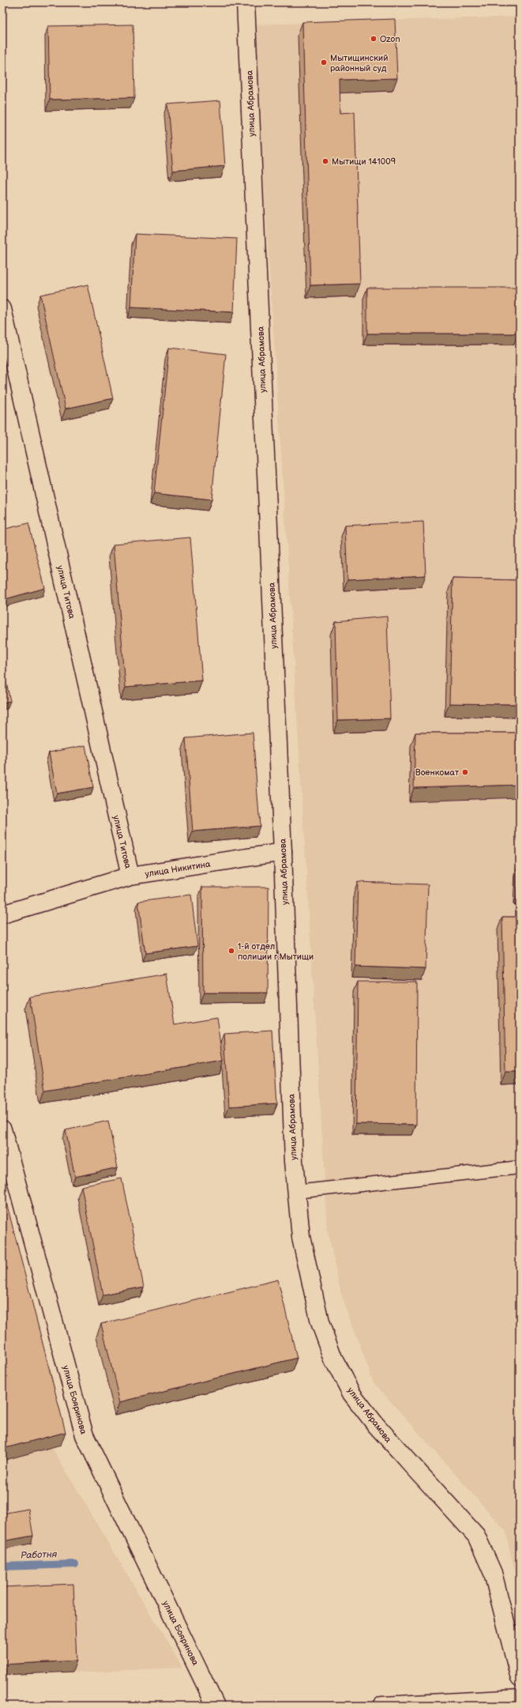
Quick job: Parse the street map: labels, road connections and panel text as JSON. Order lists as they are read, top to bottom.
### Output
{
  "streets": {
    "street": [
      "улица Абрамова",
      "улица Титова",
      "улица Никитина",
      "улица Бояринова"
    ]
  },
  "crossings": [
    ["улица Абрамова", "улица Никитина"],
    ["улица Титова", "улица Никитина"]
  ],
  "water": ["Работня"],
  "places": [
    "Ozon",
    "Мытищинский районный суд",
    "Мытищи 141009",
    "Военкомат",
    "1-й отдел полиции г.Мытищи"
  ]
}
